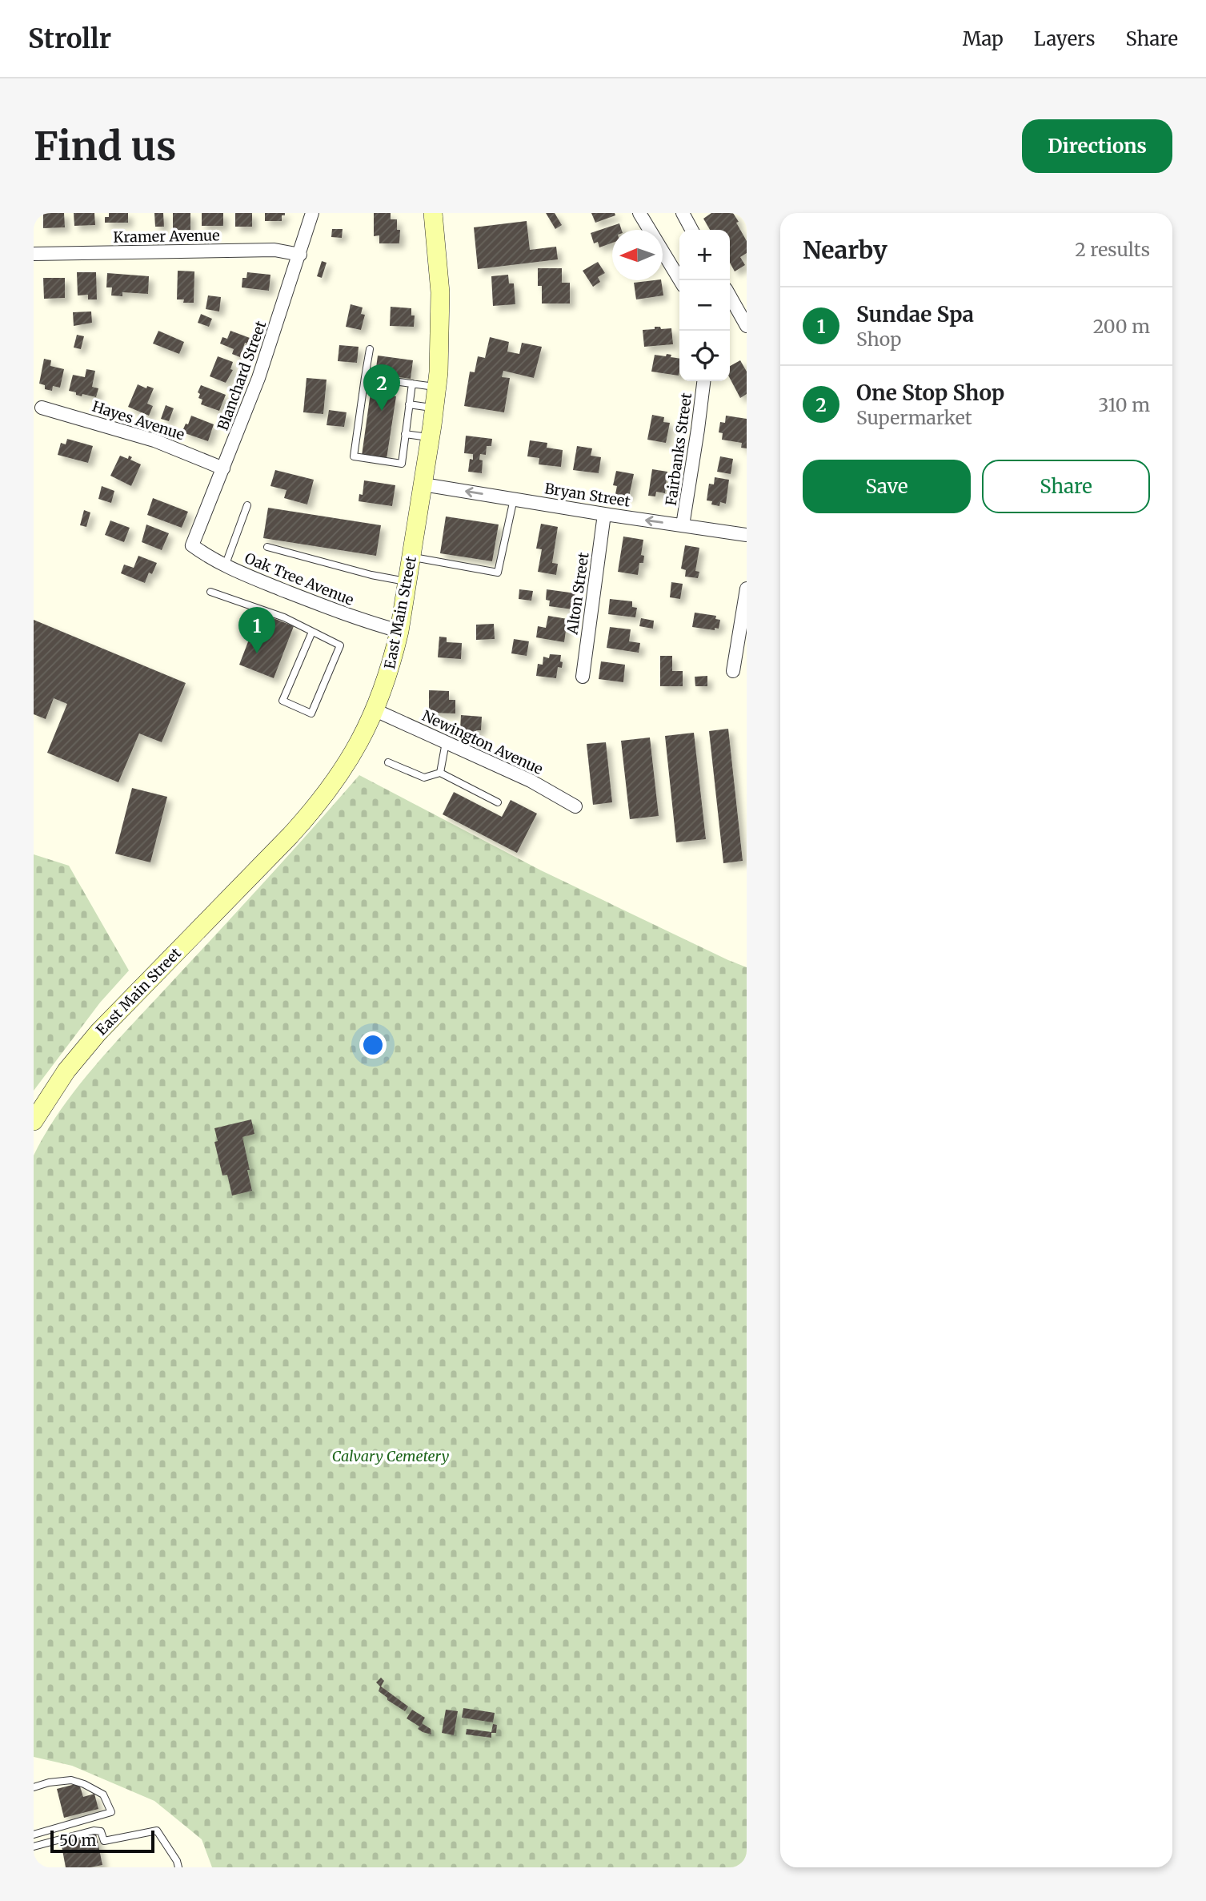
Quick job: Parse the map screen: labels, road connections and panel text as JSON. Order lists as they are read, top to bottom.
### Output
{
  "streets": {
    "main road": ["East Main Street"],
    "street": [
      "Kramer Avenue",
      "Blanchard Street",
      "Hayes Avenue",
      "Fairbanks Street",
      "Bryan Street",
      "Oak Tree Avenue",
      "Alton Street",
      "Newington Avenue"
    ]
  },
  "crossings": [
    ["Kramer Avenue", "Blanchard Street"],
    ["Blanchard Street", "Hayes Avenue"],
    ["Blanchard Street", "Oak Tree Avenue"],
    ["Fairbanks Street", "Bryan Street"],
    ["Bryan Street", "Alton Street"],
    ["Bryan Street", "East Main Street"],
    ["Oak Tree Avenue", "East Main Street"],
    ["East Main Street", "Newington Avenue"]
  ],
  "one_way": ["Bryan Street"],
  "parks": ["Calvary Cemetery"],
  "scale_bar": "50 m",
  "north": "left",
  "page": {
    "header": "Strollr",
    "nav": ["Map", "Layers", "Share"],
    "buttons": [
      "Directions",
      ["Save", "Share"]
    ],
    "title": "Find us",
    "heading": ["Nearby", "2 results"],
    "map_buttons": ["+", "−"],
    "list": [
      {
        "mark": "1",
        "name": "Sundae Spa",
        "note": "Shop",
        "value": "200 m"
      },
      {
        "mark": "2",
        "name": "One Stop Shop",
        "note": "Supermarket",
        "value": "310 m"
      }
    ],
    "pins": ["2", "1"],
    "scale": "50 m"
  }
}
